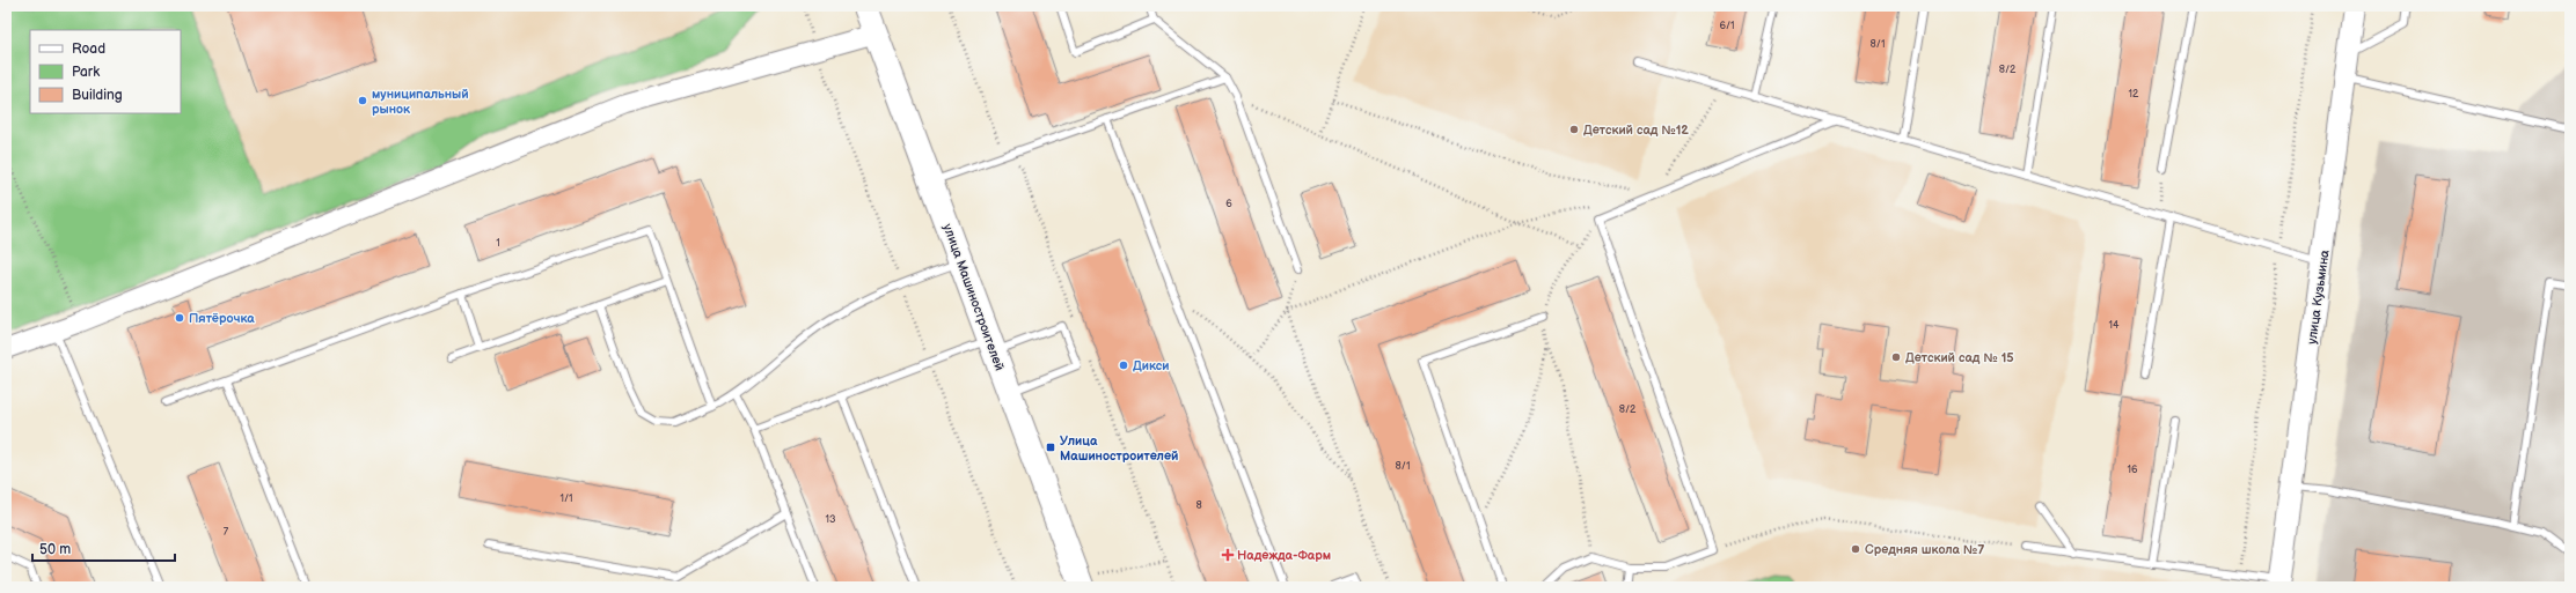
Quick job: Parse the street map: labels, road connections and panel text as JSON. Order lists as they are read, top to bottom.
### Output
{
  "streets": {
    "main road": ["улица Машиностроителей", "улица Кузьмина"]
  },
  "places": {
    "other": [
      "муниципальный рынок",
      "Детский сад №12",
      "Пятёрочка",
      "Детский сад № 15",
      "Дикси",
      "Средняя школа №7"
    ],
    "transit": ["Улица Машиностроителей"],
    "health": ["Надежда-Фарм"]
  },
  "house_numbers": [
    "6/1",
    "8/1",
    "8/2",
    "12",
    "6",
    "1",
    "14",
    "8/2",
    "8/1",
    "16",
    "1/1",
    "8",
    "13",
    "7"
  ],
  "legend": ["Road", "Park", "Building"],
  "scale_bar": "50 m"
}
